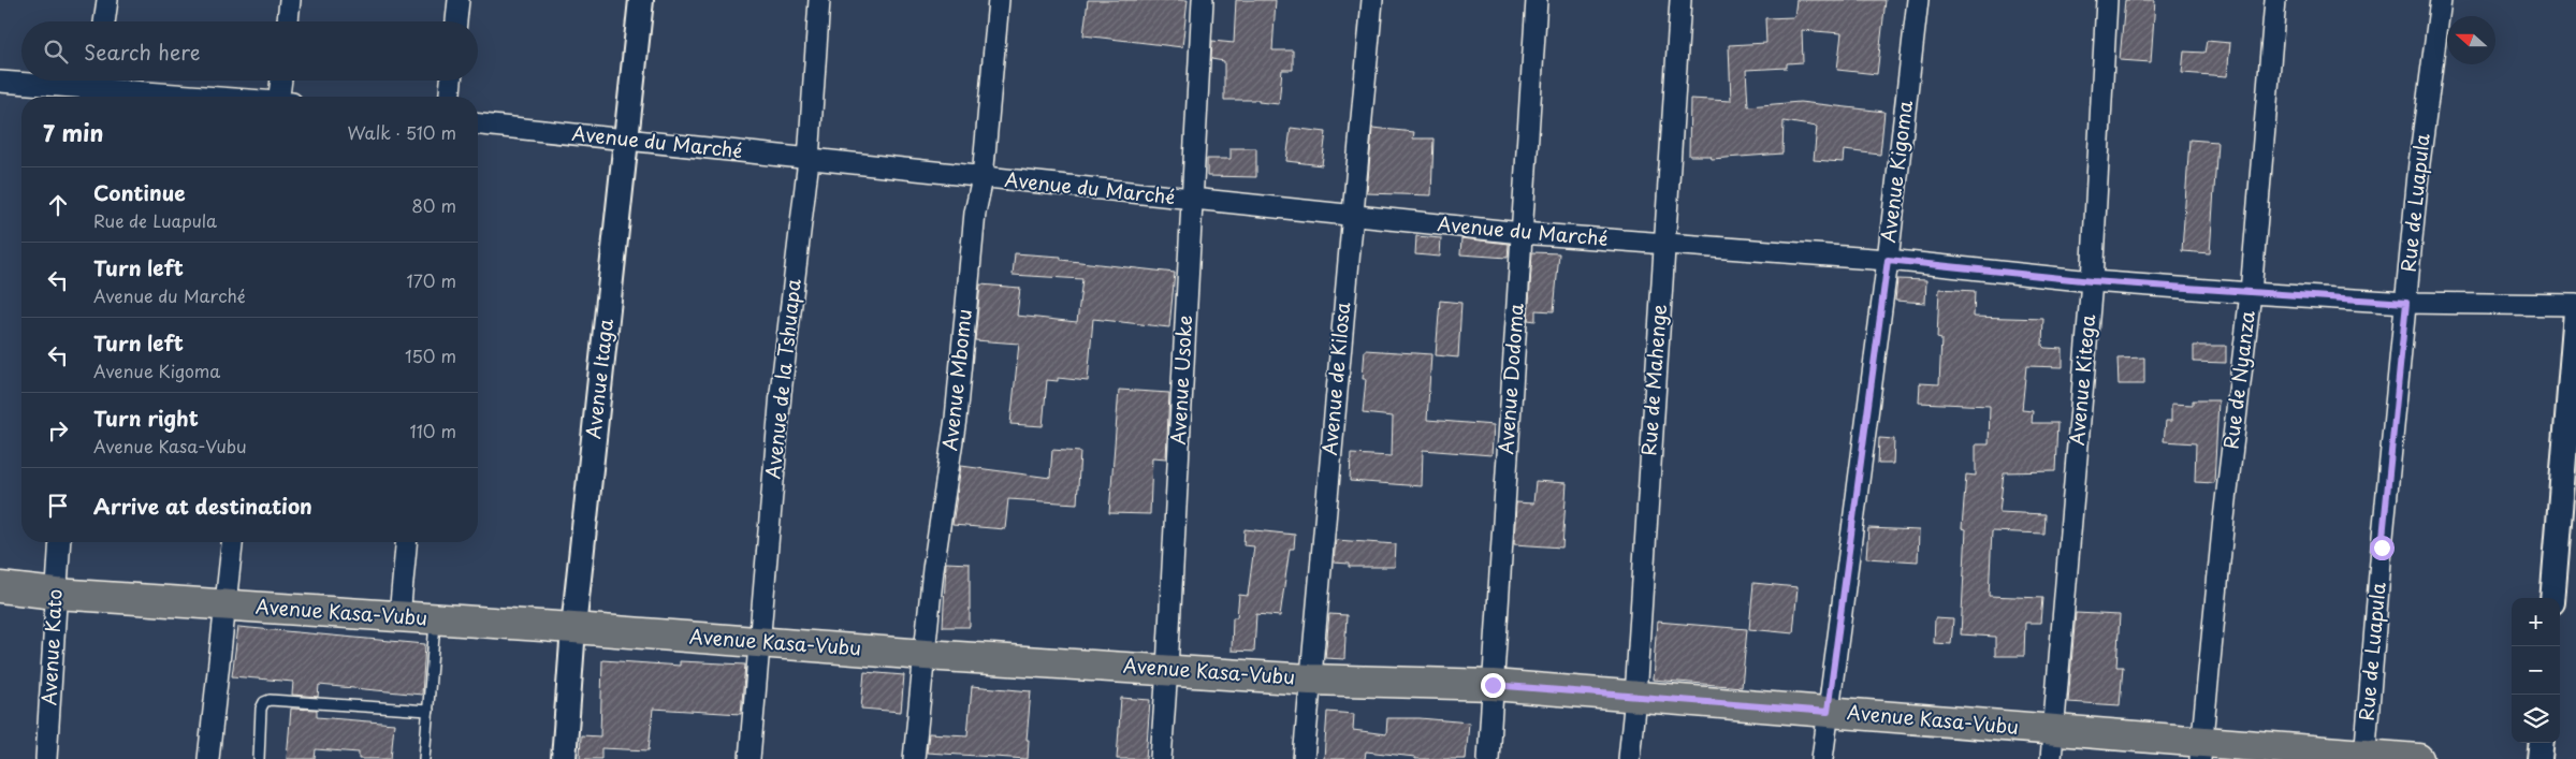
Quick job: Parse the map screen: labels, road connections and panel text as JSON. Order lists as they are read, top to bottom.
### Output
{
  "streets": {
    "main road": ["Avenue Kasa-Vubu"],
    "street": [
      "Avenue du Marché",
      "Avenue Kigoma",
      "Rue de Luapula",
      "Avenue Itaga",
      "Avenue de la Tshuapa",
      "Avenue de Kilosa",
      "Avenue Dodoma",
      "Avenue Mbomu",
      "Avenue Usoke",
      "Rue de Mahenge",
      "Avenue Kitega",
      "Rue de Nyanza",
      "Avenue Kato"
    ]
  },
  "crossings": [
    ["Avenue du Marché", "Avenue Kigoma"],
    ["Avenue du Marché", "Rue de Luapula"],
    ["Avenue du Marché", "Avenue Itaga"],
    ["Avenue du Marché", "Avenue de la Tshuapa"],
    ["Avenue du Marché", "Avenue de Kilosa"],
    ["Avenue du Marché", "Avenue Dodoma"],
    ["Avenue du Marché", "Avenue Mbomu"],
    ["Avenue du Marché", "Avenue Usoke"],
    ["Avenue du Marché", "Rue de Mahenge"],
    ["Avenue du Marché", "Avenue Kitega"],
    ["Avenue du Marché", "Rue de Nyanza"],
    ["Avenue Kigoma", "Avenue Kasa-Vubu"],
    ["Rue de Luapula", "Avenue Kasa-Vubu"],
    ["Avenue Itaga", "Avenue Kasa-Vubu"],
    ["Avenue de la Tshuapa", "Avenue Kasa-Vubu"],
    ["Avenue de Kilosa", "Avenue Kasa-Vubu"],
    ["Avenue Dodoma", "Avenue Kasa-Vubu"],
    ["Avenue Mbomu", "Avenue Kasa-Vubu"],
    ["Avenue Usoke", "Avenue Kasa-Vubu"],
    ["Rue de Mahenge", "Avenue Kasa-Vubu"],
    ["Avenue Kitega", "Avenue Kasa-Vubu"],
    ["Rue de Nyanza", "Avenue Kasa-Vubu"],
    ["Avenue Kasa-Vubu", "Avenue Kato"]
  ],
  "north": "left",
  "page": {
    "search": "Search here",
    "heading": ["7 min", "Walk · 510 m"],
    "list": [
      ["Continue", "Rue de Luapula", "80 m"],
      ["Turn left", "Avenue du Marché", "170 m"],
      ["Turn left", "Avenue Kigoma", "150 m"],
      ["Turn right", "Avenue Kasa-Vubu", "110 m"],
      "Arrive at destination"
    ],
    "map_buttons": ["+", "−"]
  }
}
